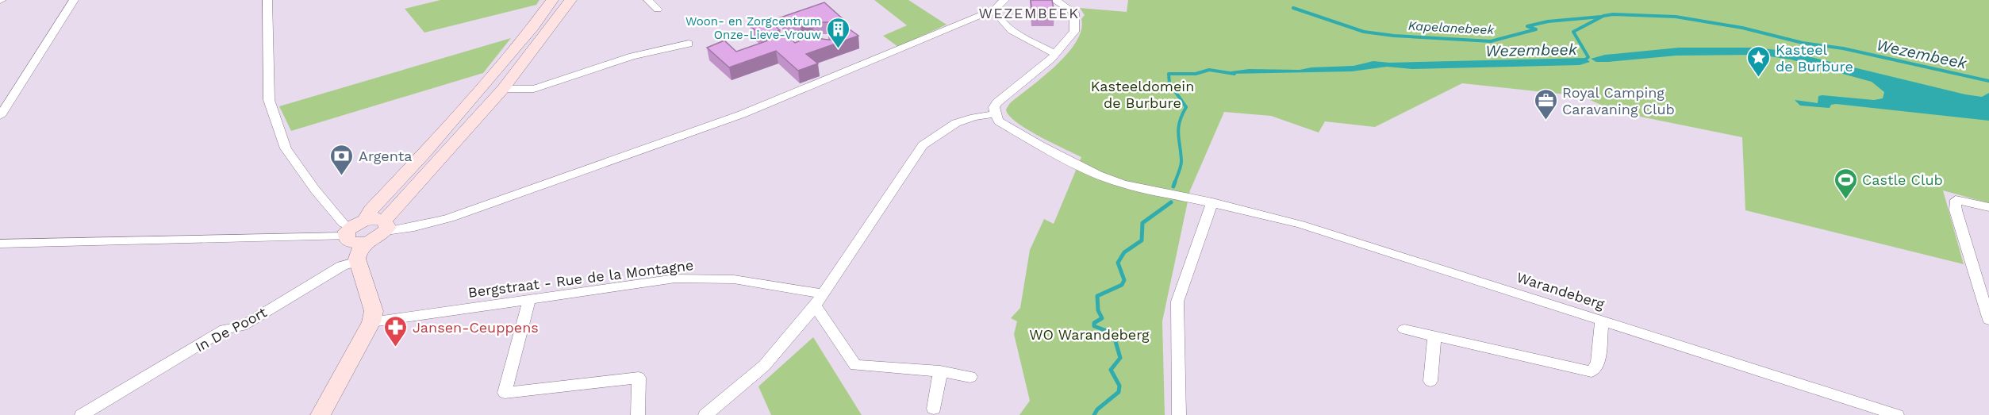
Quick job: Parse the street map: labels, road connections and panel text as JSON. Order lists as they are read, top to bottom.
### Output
{
  "streets": {
    "street": ["Bergstraat - Rue de la Montagne", "Warandeberg", "In De Poort"]
  },
  "districts": ["WEZEMBEEK"],
  "water": ["Kapelanebeek", "Wezembeek"],
  "parks": ["Kasteeldomein de Burbure", "WO Warandeberg"],
  "places": {
    "building": ["Woon- en Zorgcentrum Onze-Lieve-Vrouw"],
    "place": ["Kasteel de Burbure"],
    "office": ["Royal Camping Caravaning Club"],
    "bank": ["Argenta"],
    "sports": ["Castle Club"],
    "pharmacy": ["Jansen-Ceuppens"]
  }
}
